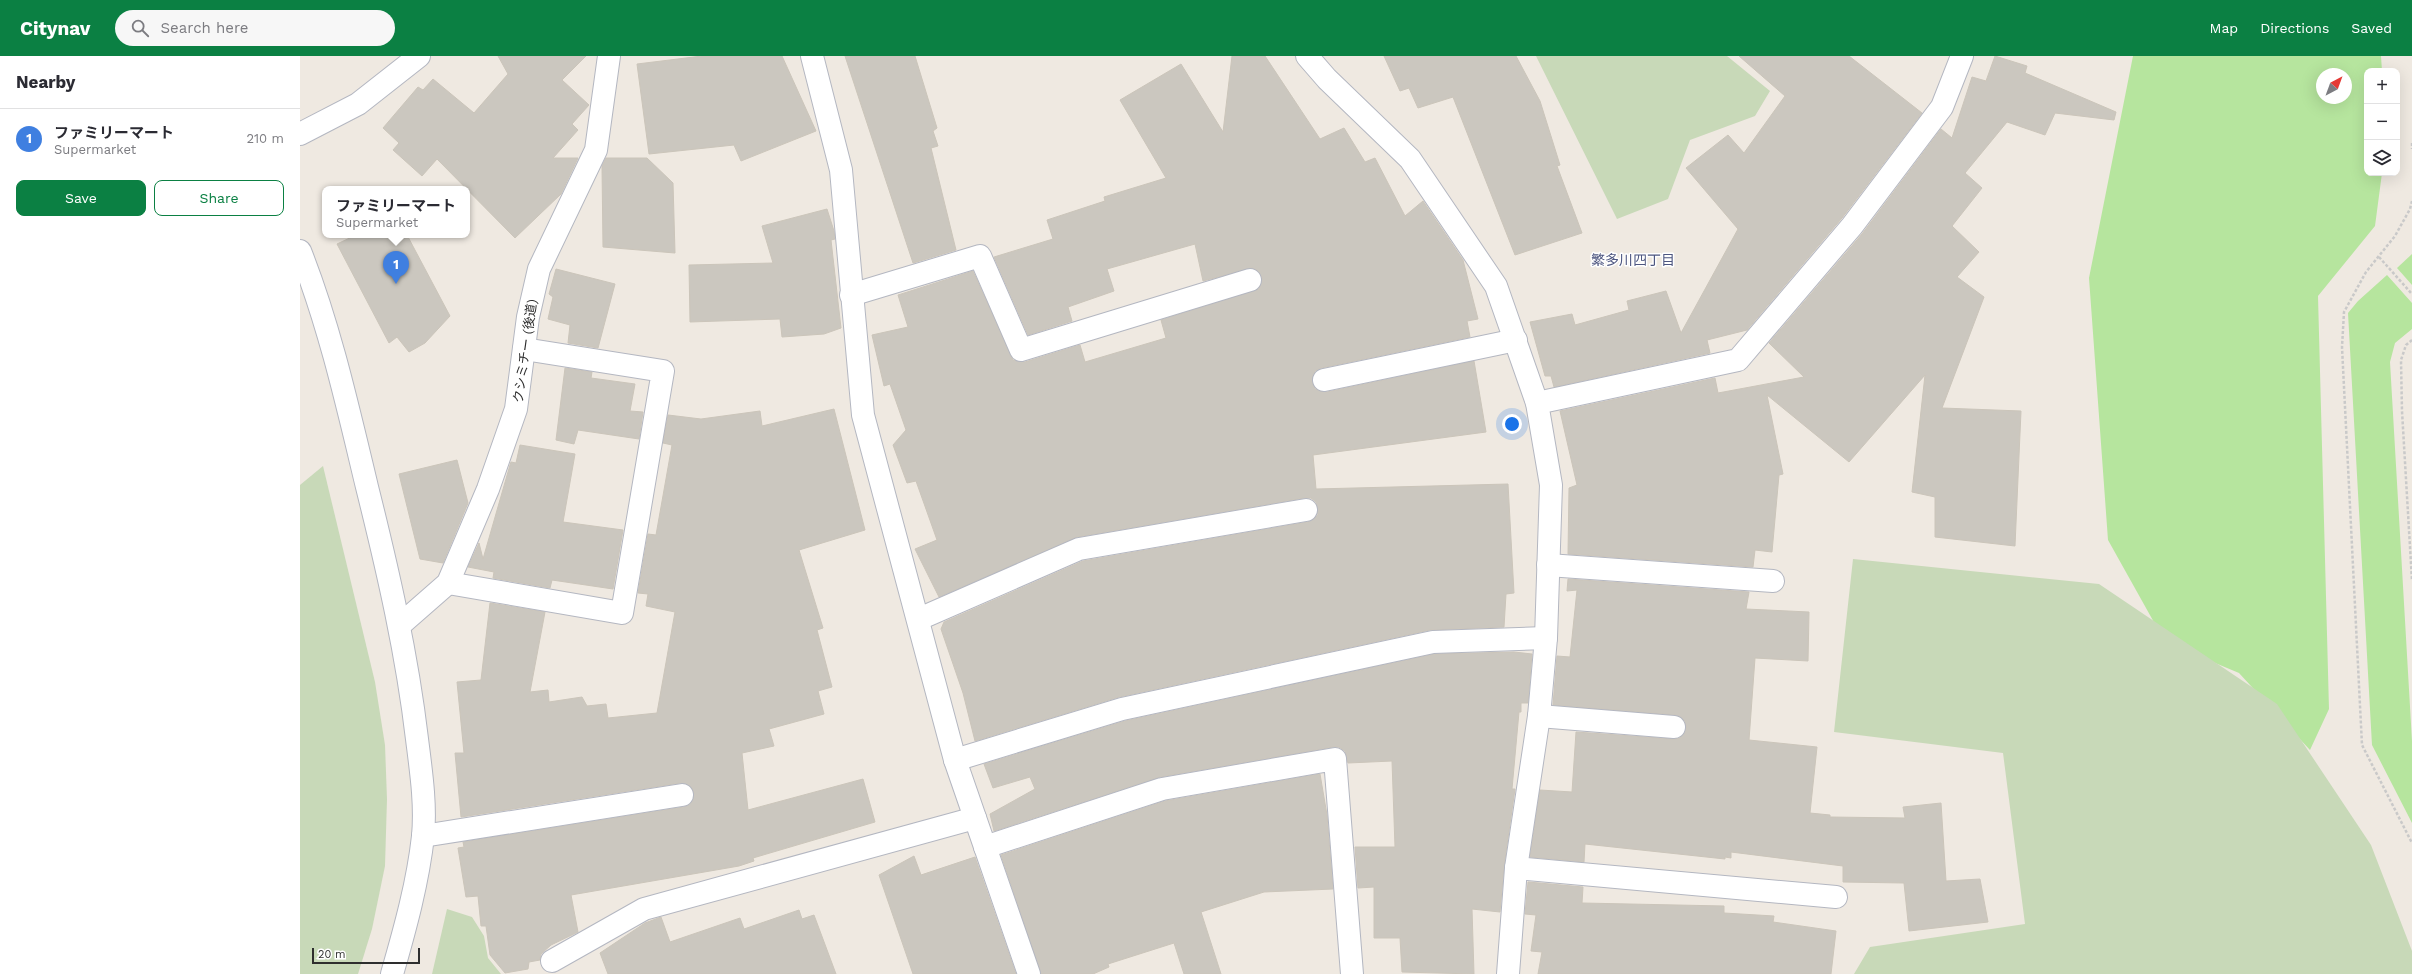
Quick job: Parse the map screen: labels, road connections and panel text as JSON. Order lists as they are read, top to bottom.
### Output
{
  "streets": {
    "street": ["クシミチー (後道)"]
  },
  "districts": ["繁多川四丁目"],
  "scale_bar": "20 m",
  "north": "top right",
  "page": {
    "header": "Citynav",
    "search": "Search here",
    "nav": ["Map", "Directions", "Saved"],
    "heading": "Nearby",
    "map_buttons": ["+", "−"],
    "list": [
      {
        "mark": "1",
        "name": "ファミリーマート",
        "note": "Supermarket",
        "value": "210 m"
      }
    ],
    "buttons": ["Save", "Share"],
    "popup": ["ファミリーマート", "Supermarket"],
    "pins": "1",
    "scale": "20 m"
  }
}
